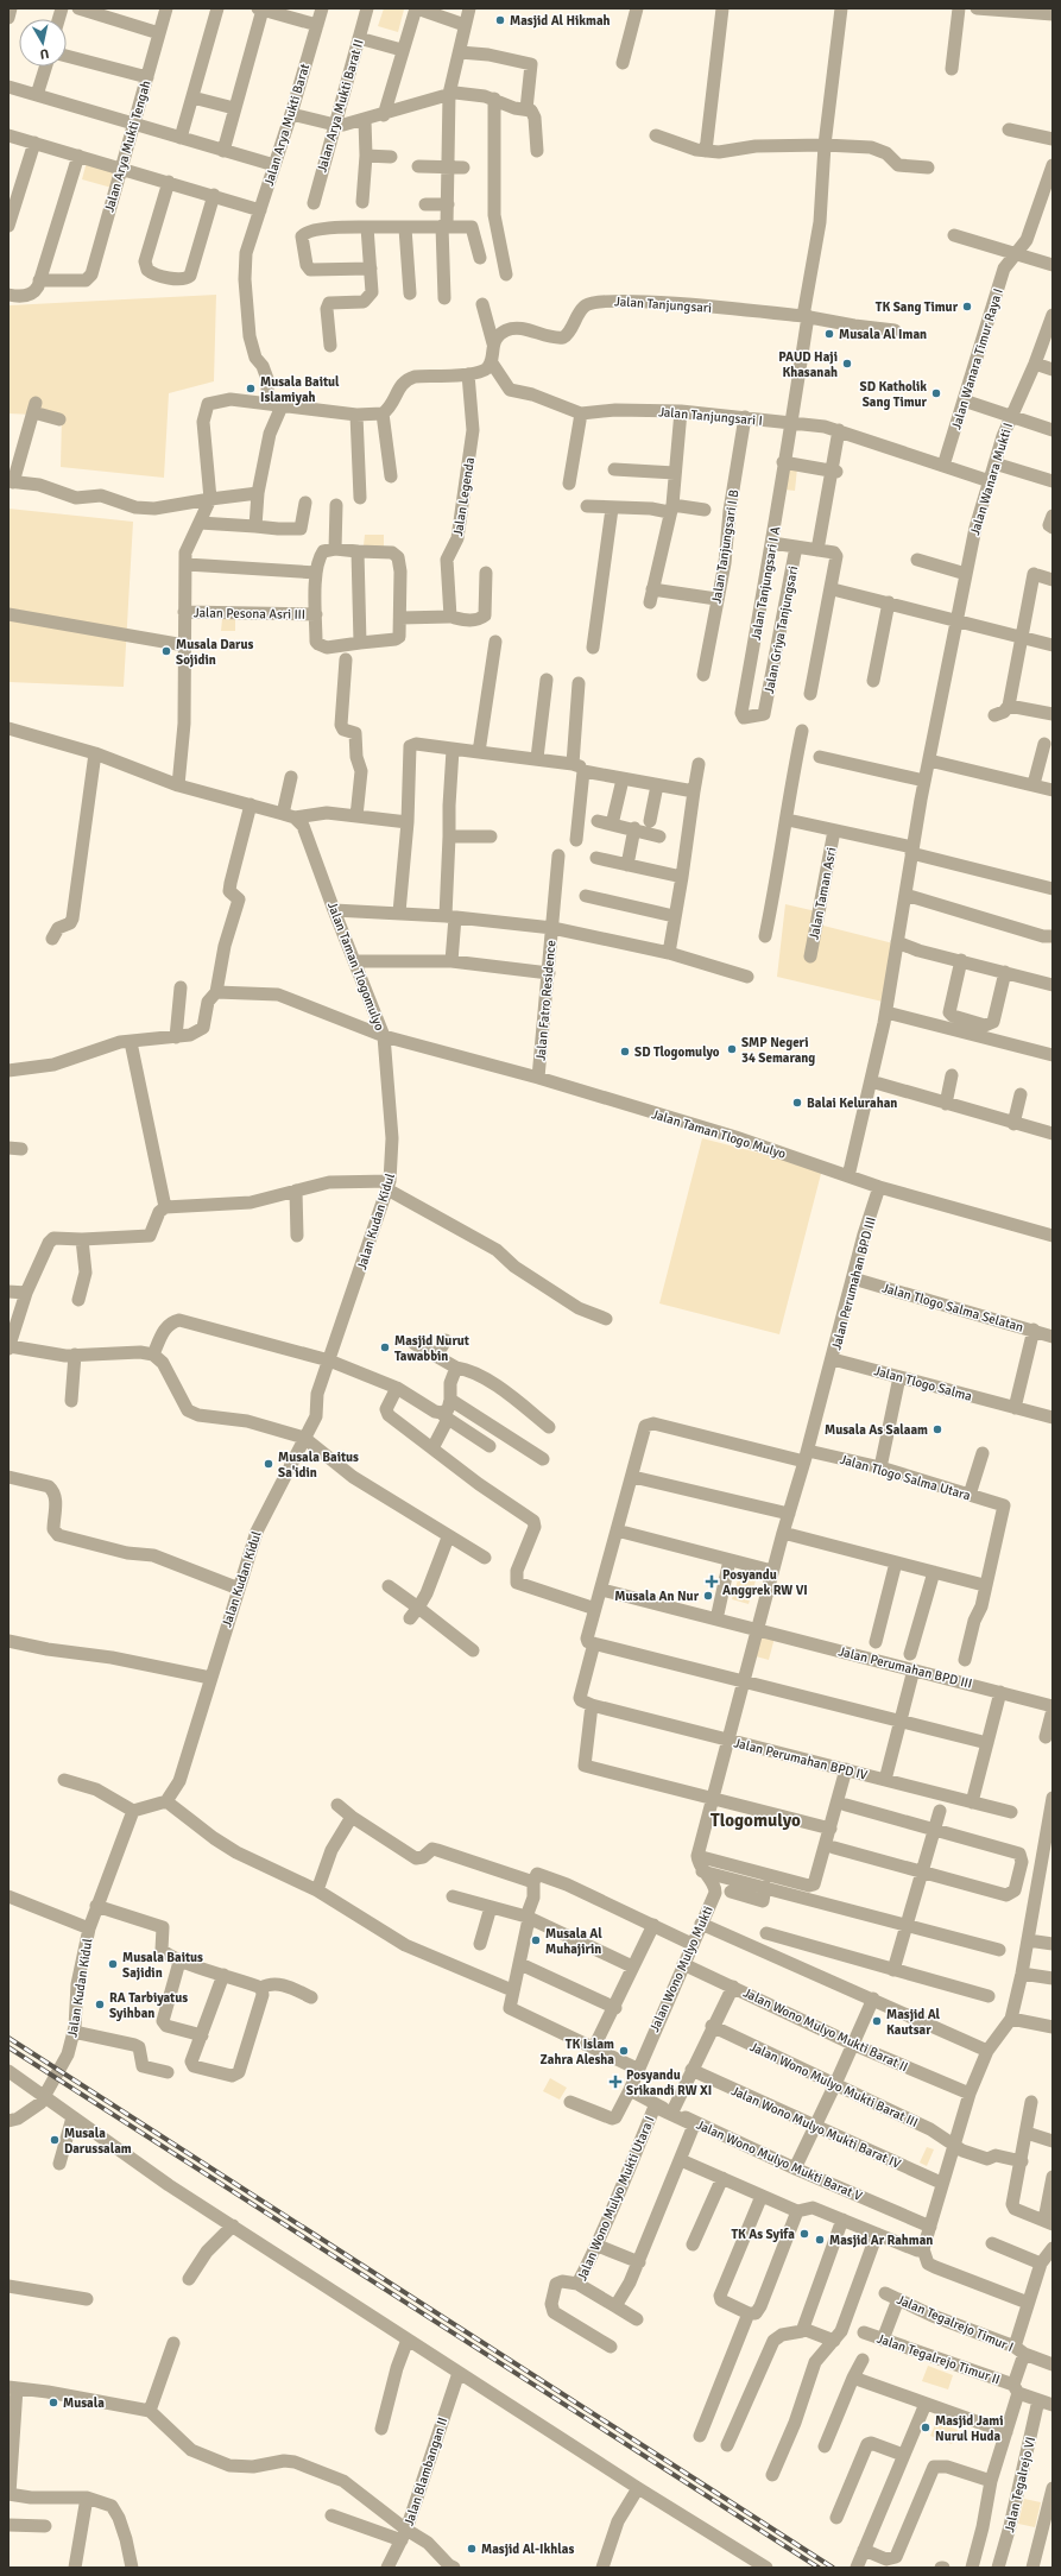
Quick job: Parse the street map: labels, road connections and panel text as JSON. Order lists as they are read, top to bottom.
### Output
{
  "streets": {
    "street": [
      "Jalan Arya Mukti Barat II",
      "Jalan Arya Mukti Barat",
      "Jalan Arya Mukti Tengah",
      "Jalan Tanjungsari",
      "Jalan Wanara Timur Raya I",
      "Jalan Tanjungsari I",
      "Jalan Wanara Mukti I",
      "Jalan Legenda",
      "Jalan Tanjungsari I B",
      "Jalan Tanjungsari I A",
      "Jalan Pesona Asri III",
      "Jalan Griya Tanjungsari",
      "Jalan Taman Asri",
      "Jalan Taman Tlogomulyo",
      "Jalan Fatro Residence",
      "Jalan Taman Tlogo Mulyo",
      "Jalan Kudan Kidul",
      "Jalan Perumahan BPD III",
      "Jalan Tlogo Salma Selatan",
      "Jalan Tlogo Salma",
      "Jalan Tlogo Salma Utara",
      "Jalan Perumahan BPD IV",
      "Jalan Wono Mulyo Mukti",
      "Jalan Wono Mulyo Mukti Barat II",
      "Jalan Wono Mulyo Mukti Barat III",
      "Jalan Wono Mulyo Mukti Barat IV",
      "Jalan Wono Mulyo Mukti Barat V",
      "Jalan Wono Mulyo Mukti Utara I",
      "Jalan Tegalrejo Timur I",
      "Jalan Tegalrejo Timur II",
      "Jalan Blambangan II",
      "Jalan Tegalrejo VI"
    ]
  },
  "crossings": [
    ["Jalan Wanara Timur Raya I", "Jalan Tanjungsari I"],
    ["Jalan Tanjungsari I", "Jalan Wanara Mukti I"],
    ["Jalan Tanjungsari I", "Jalan Tanjungsari I B"],
    ["Jalan Tanjungsari I", "Jalan Tanjungsari I A"],
    ["Jalan Wanara Mukti I", "Jalan Taman Asri"],
    ["Jalan Wanara Mukti I", "Jalan Taman Tlogo Mulyo"],
    ["Jalan Tanjungsari I A", "Jalan Griya Tanjungsari"],
    ["Jalan Taman Tlogomulyo", "Jalan Taman Tlogo Mulyo"],
    ["Jalan Taman Tlogomulyo", "Jalan Kudan Kidul"],
    ["Jalan Fatro Residence", "Jalan Taman Tlogo Mulyo"],
    ["Jalan Taman Tlogo Mulyo", "Jalan Kudan Kidul"],
    ["Jalan Taman Tlogo Mulyo", "Jalan Perumahan BPD III"],
    ["Jalan Perumahan BPD III", "Jalan Tlogo Salma Selatan"],
    ["Jalan Perumahan BPD III", "Jalan Tlogo Salma"],
    ["Jalan Perumahan BPD III", "Jalan Tlogo Salma Utara"],
    ["Jalan Perumahan BPD III", "Jalan Perumahan BPD IV"],
    ["Jalan Wono Mulyo Mukti", "Jalan Wono Mulyo Mukti Barat II"],
    ["Jalan Wono Mulyo Mukti", "Jalan Wono Mulyo Mukti Barat V"],
    ["Jalan Wono Mulyo Mukti Barat V", "Jalan Wono Mulyo Mukti Utara I"],
    ["Jalan Tegalrejo Timur II", "Jalan Tegalrejo VI"]
  ],
  "districts": ["Tlogomulyo"],
  "places": {
    "other": [
      "Masjid Al Hikmah",
      "TK Sang Timur",
      "Musala Al Iman",
      "PAUD Haji Khasanah",
      "Musala Baitul Islamiyah",
      "SD Katholik Sang Timur",
      "Musala Darus Sojidin",
      "SMP Negeri 34 Semarang",
      "SD Tlogomulyo",
      "Balai Kelurahan",
      "Masjid Nurut Tawabbin",
      "Musala As Salaam",
      "Musala Baitus Sa'idin",
      "Musala An Nur",
      "Musala Al Muhajirin",
      "Musala Baitus Sajidin",
      "RA Tarbiyatus Syihban",
      "Masjid Al Kautsar",
      "TK Islam Zahra Alesha",
      "Musala Darussalam",
      "TK As Syifa",
      "Masjid Ar Rahman",
      "Musala",
      "Masjid Jami Nurul Huda",
      "Masjid Al-Ikhlas"
    ],
    "health": ["Posyandu Anggrek RW VI", "Posyandu Srikandi RW XI"]
  },
  "north": "bottom"
}
